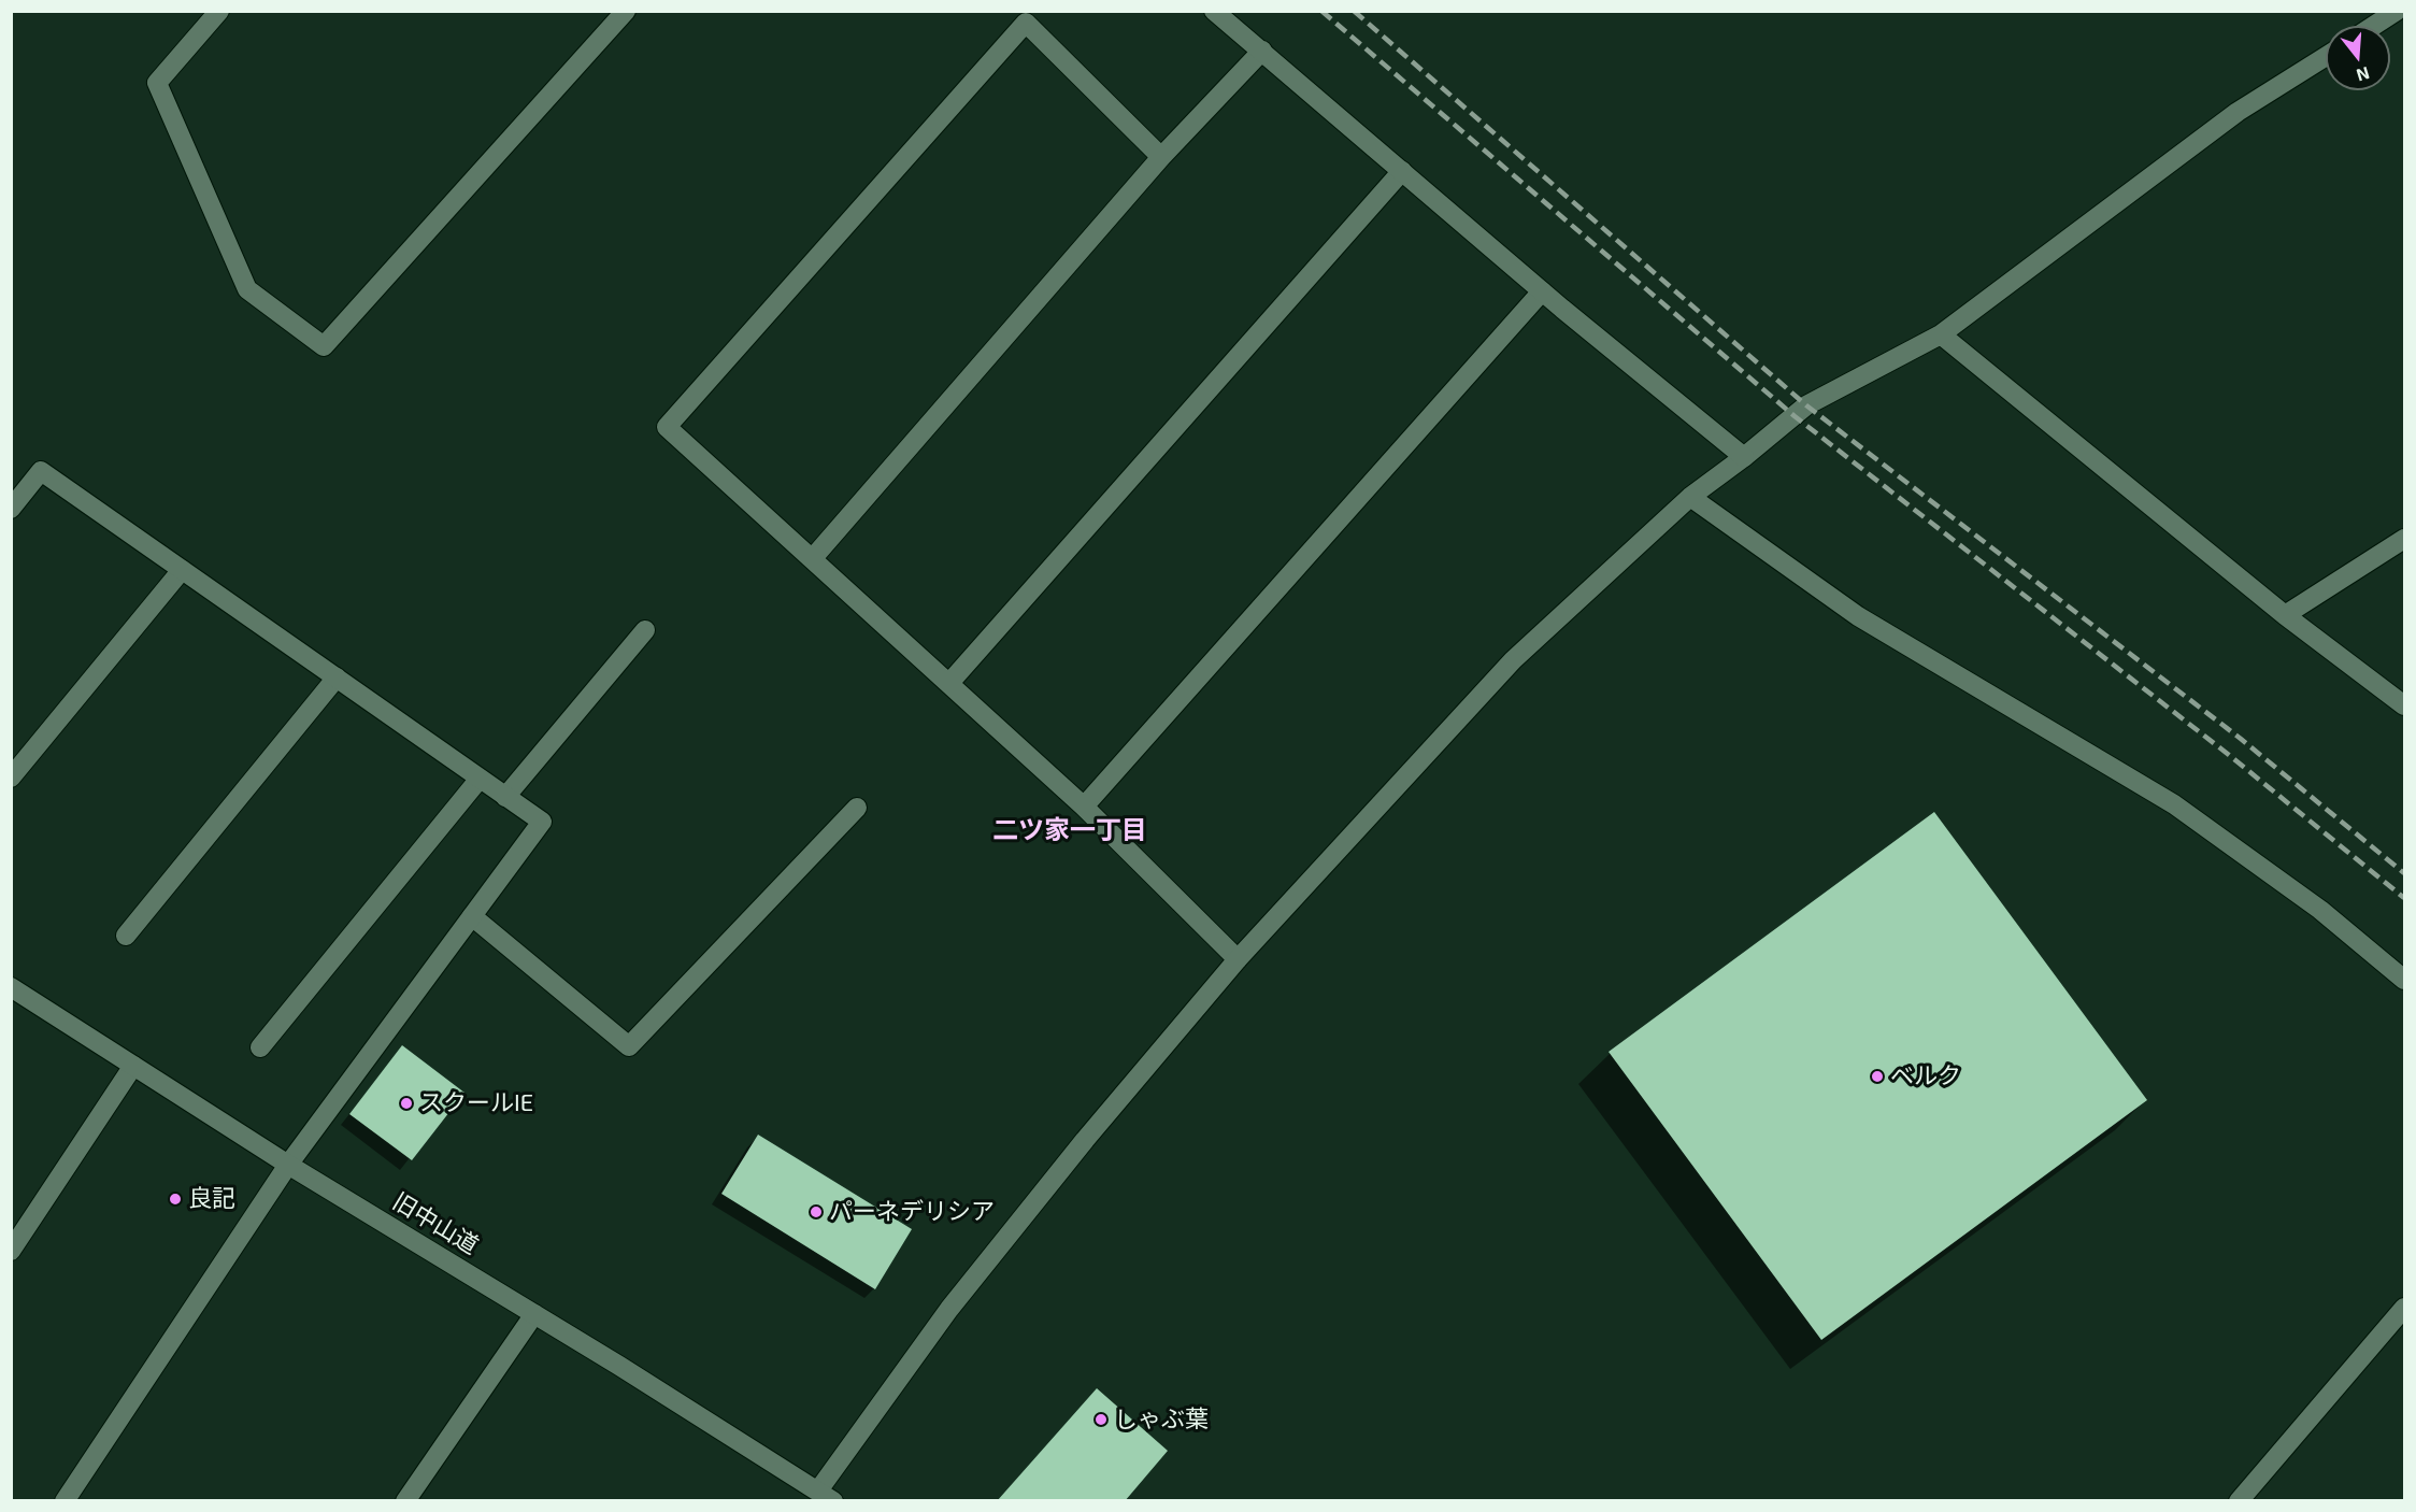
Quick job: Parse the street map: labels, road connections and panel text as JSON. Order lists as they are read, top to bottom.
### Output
{
  "streets": {
    "street": ["旧中山道"]
  },
  "districts": ["二ツ家一丁目"],
  "places": [
    "ベルク",
    "スクールIE",
    "良記",
    "パーネデリシア",
    "しゃぶ葉"
  ],
  "north": "bottom"
}
